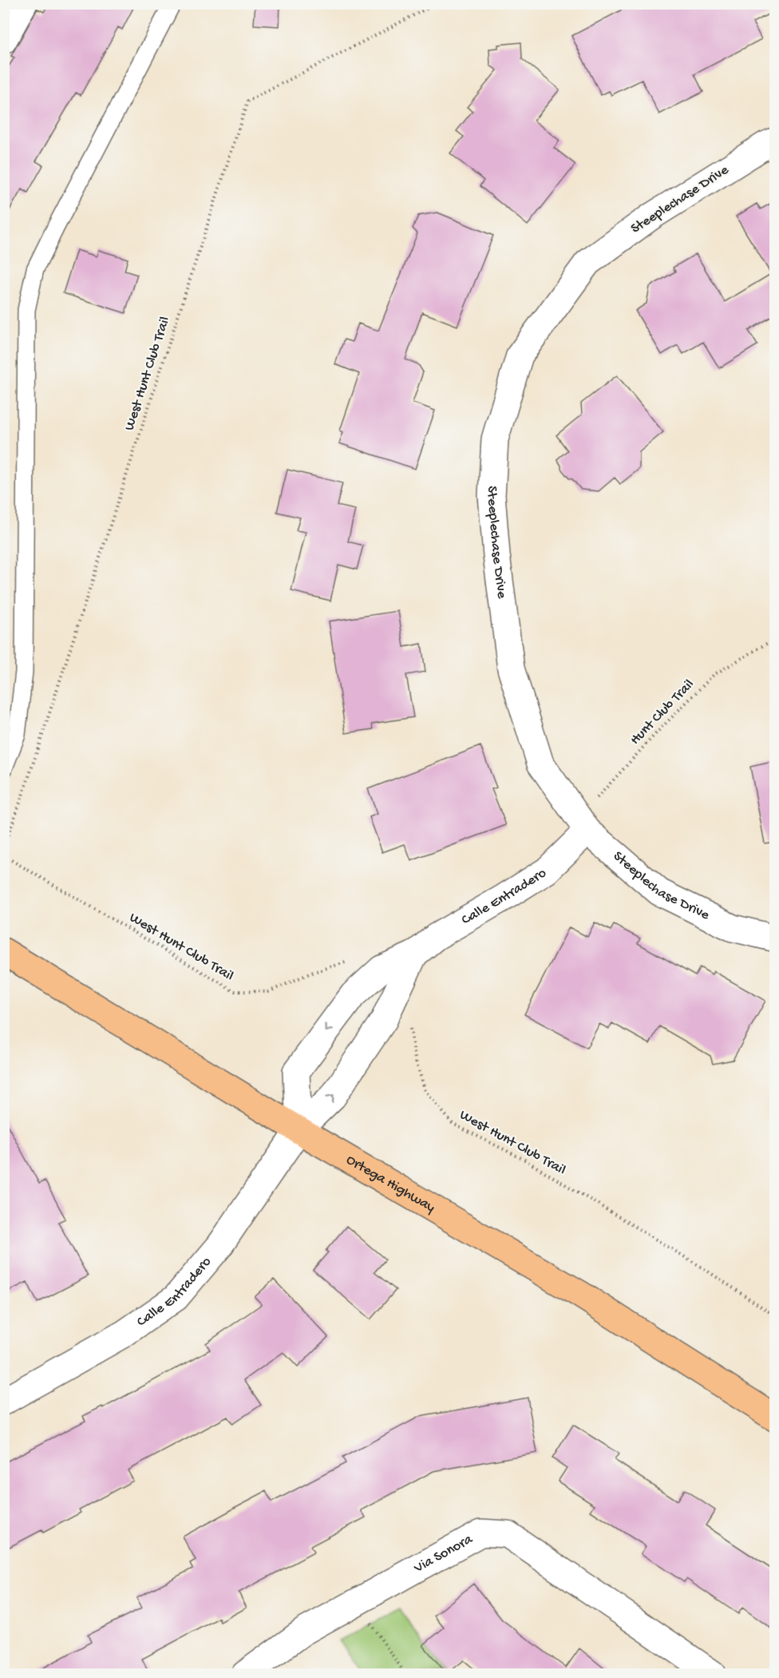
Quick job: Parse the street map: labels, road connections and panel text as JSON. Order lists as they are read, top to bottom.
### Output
{
  "streets": {
    "main road": ["Ortega Highway"],
    "street": ["Steeplechase Drive", "Calle Entradero", "Via Sonora"],
    "path": ["West Hunt Club Trail", "Hunt Club Trail"]
  },
  "crossings": [
    ["Steeplechase Drive", "Hunt Club Trail"],
    ["Steeplechase Drive", "Calle Entradero"],
    ["Hunt Club Trail", "Calle Entradero"],
    ["Calle Entradero", "Ortega Highway"]
  ]
}
